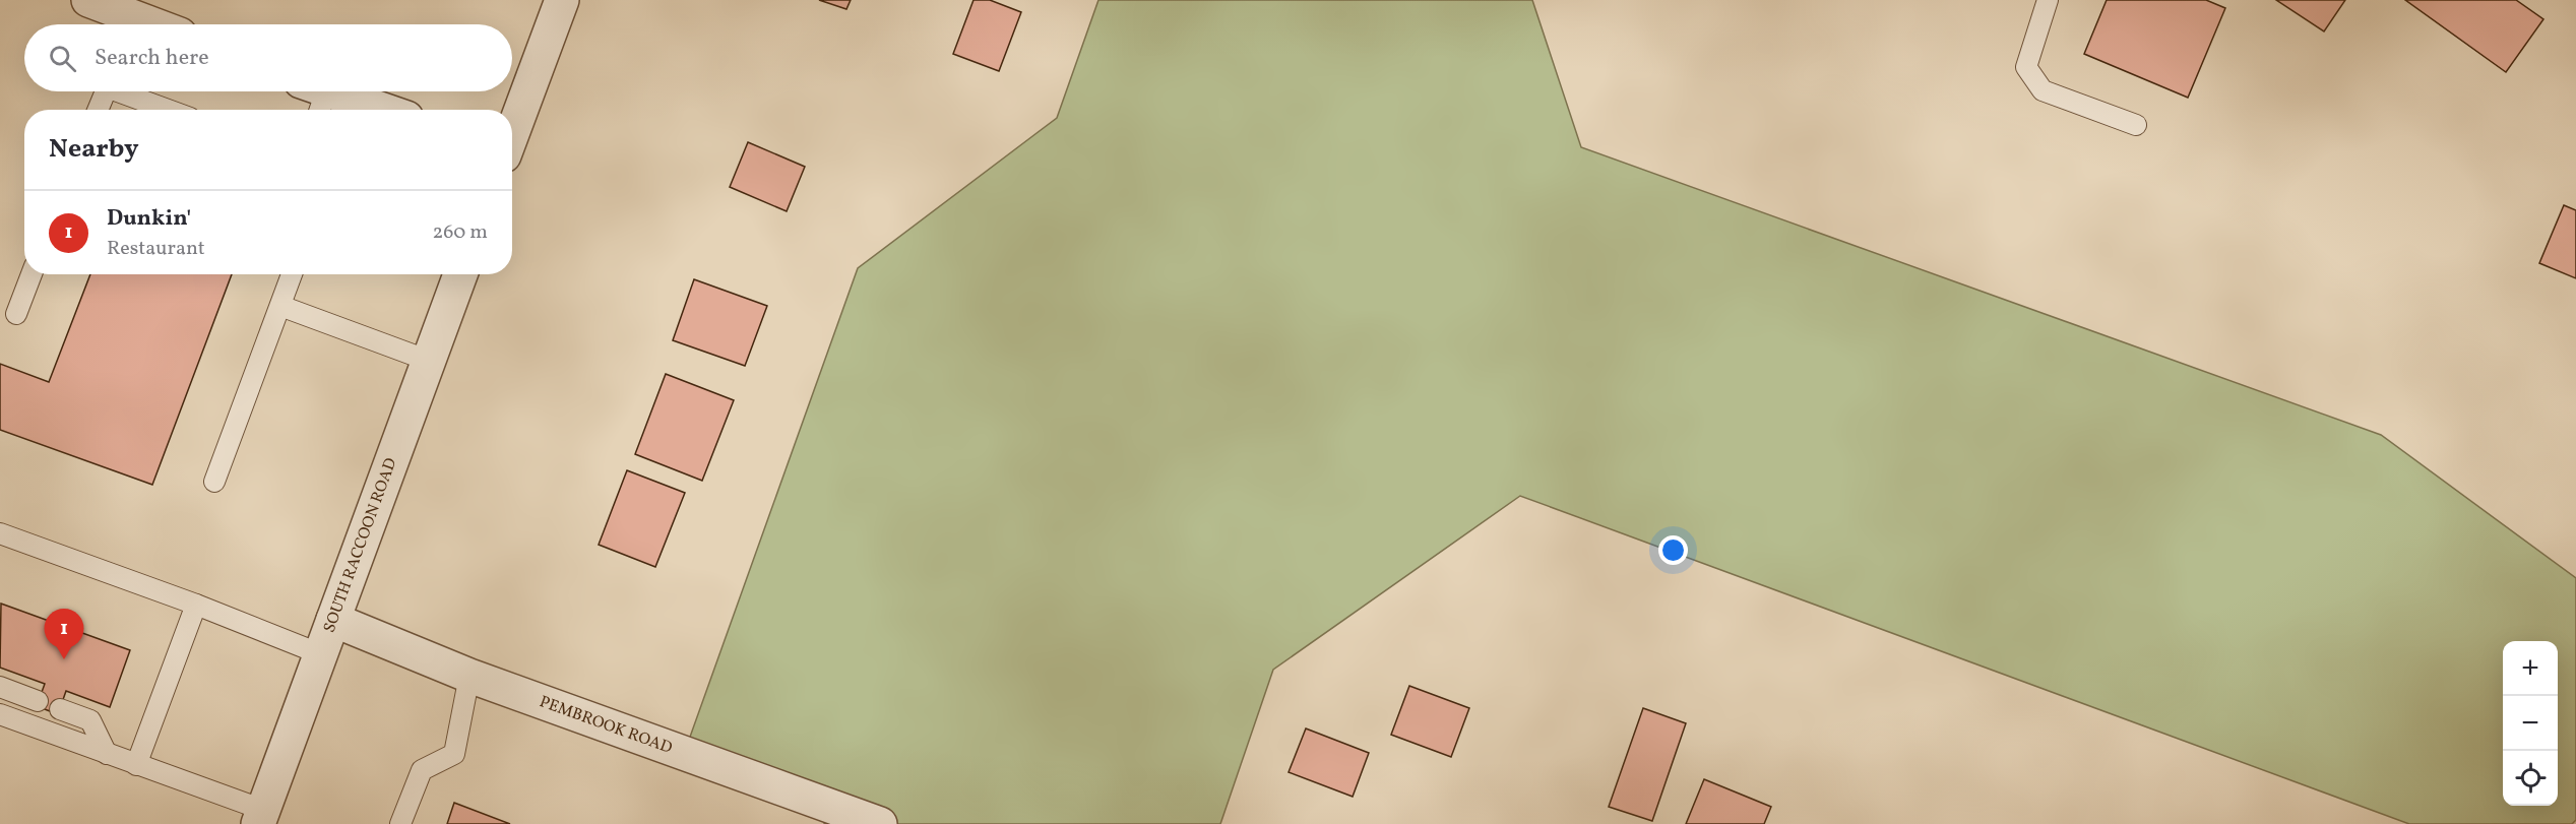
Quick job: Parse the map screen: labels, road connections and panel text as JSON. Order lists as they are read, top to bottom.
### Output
{
  "streets": {
    "street": ["SOUTH RACCOON ROAD", "PEMBROOK ROAD"]
  },
  "crossings": [
    ["SOUTH RACCOON ROAD", "PEMBROOK ROAD"]
  ],
  "page": {
    "search": "Search here",
    "heading": "Nearby",
    "list": [
      {
        "mark": "1",
        "name": "Dunkin'",
        "note": "Restaurant",
        "value": "260 m"
      }
    ],
    "pins": "1",
    "map_buttons": ["+", "−"]
  }
}
